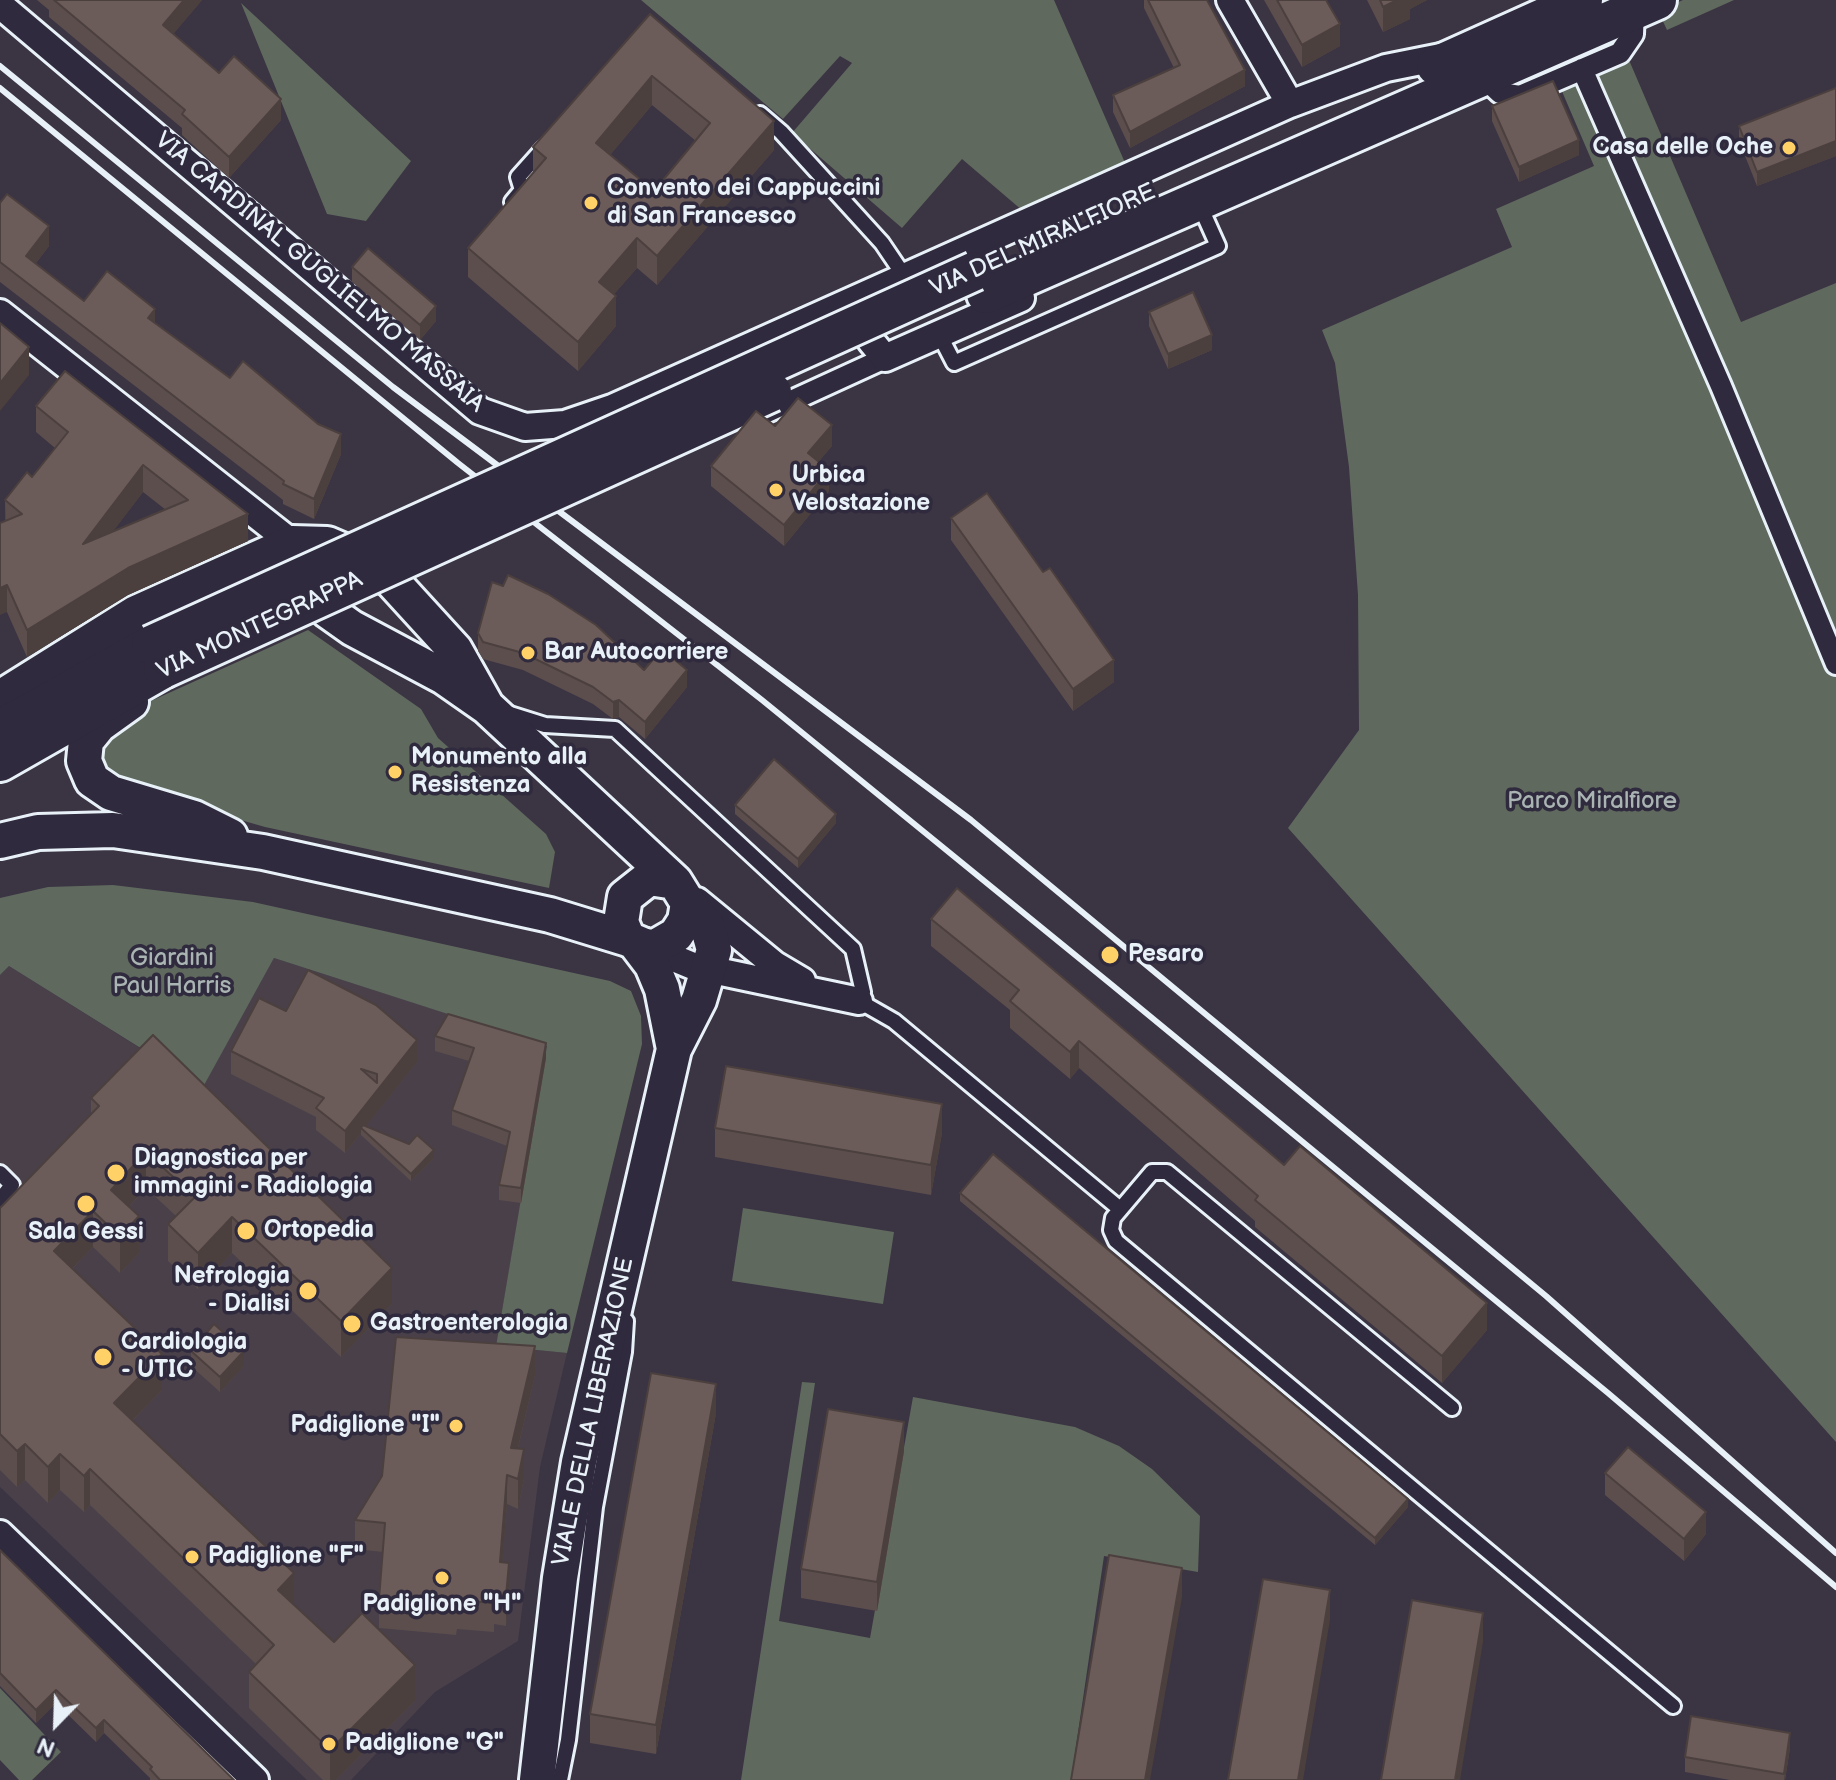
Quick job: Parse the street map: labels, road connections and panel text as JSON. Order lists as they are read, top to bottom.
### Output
{
  "streets": {
    "main road": ["VIA DEL MIRALFIORE", "VIA MONTEGRAPPA"],
    "street": ["VIA CARDINAL GUGLIELMO MASSAIA", "VIALE DELLA LIBERAZIONE"]
  },
  "crossings": [
    ["VIA DEL MIRALFIORE", "VIA CARDINAL GUGLIELMO MASSAIA"],
    ["VIA DEL MIRALFIORE", "VIA MONTEGRAPPA"]
  ],
  "parks": ["Parco Miralfiore", "Giardini Paul Harris"],
  "places": [
    "Casa delle Oche",
    "Convento dei Cappuccini di San Francesco",
    "Urbica Velostazione",
    "Bar Autocorriere",
    "Monumento alla Resistenza",
    "Pesaro",
    "Diagnostica per immagini - Radiologia",
    "Sala Gessi",
    "Ortopedia",
    "Nefrologia - Dialisi",
    "Gastroenterologia",
    "Cardiologia - UTIC",
    "Padiglione \"I\"",
    "Padiglione \"F\"",
    "Padiglione \"H\"",
    "Padiglione \"G\""
  ],
  "north": "bottom left"
}
